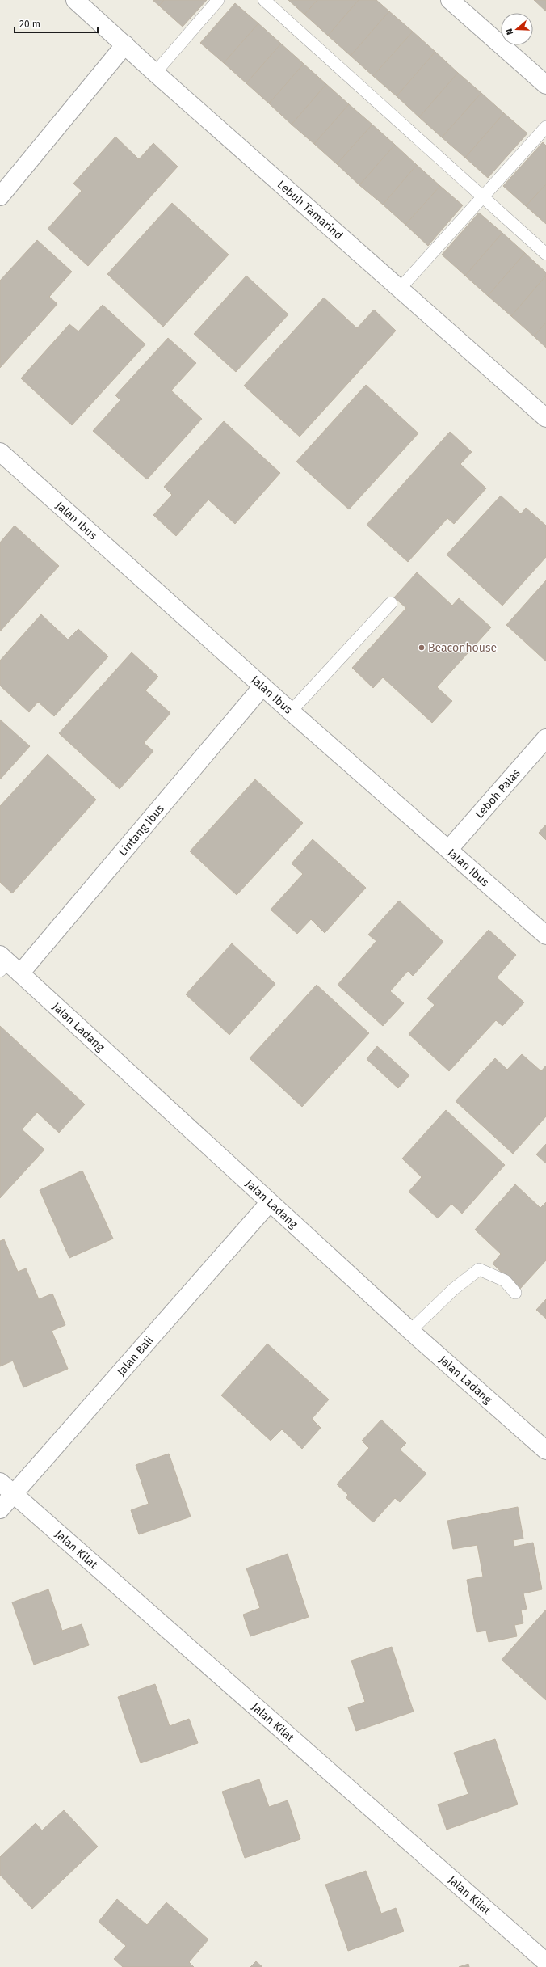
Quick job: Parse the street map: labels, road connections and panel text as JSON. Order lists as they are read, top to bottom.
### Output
{
  "streets": {
    "street": [
      "Lebuh Tamarind",
      "Jalan Ibus",
      "Leboh Palas",
      "Lintang Ibus",
      "Jalan Ladang",
      "Jalan Bali",
      "Jalan Kilat"
    ]
  },
  "crossings": [
    ["Jalan Ibus", "Leboh Palas"],
    ["Jalan Ibus", "Lintang Ibus"],
    ["Lintang Ibus", "Jalan Ladang"],
    ["Jalan Ladang", "Jalan Bali"],
    ["Jalan Bali", "Jalan Kilat"]
  ],
  "places": ["Beaconhouse"],
  "scale_bar": "20 m",
  "north": "left"
}
